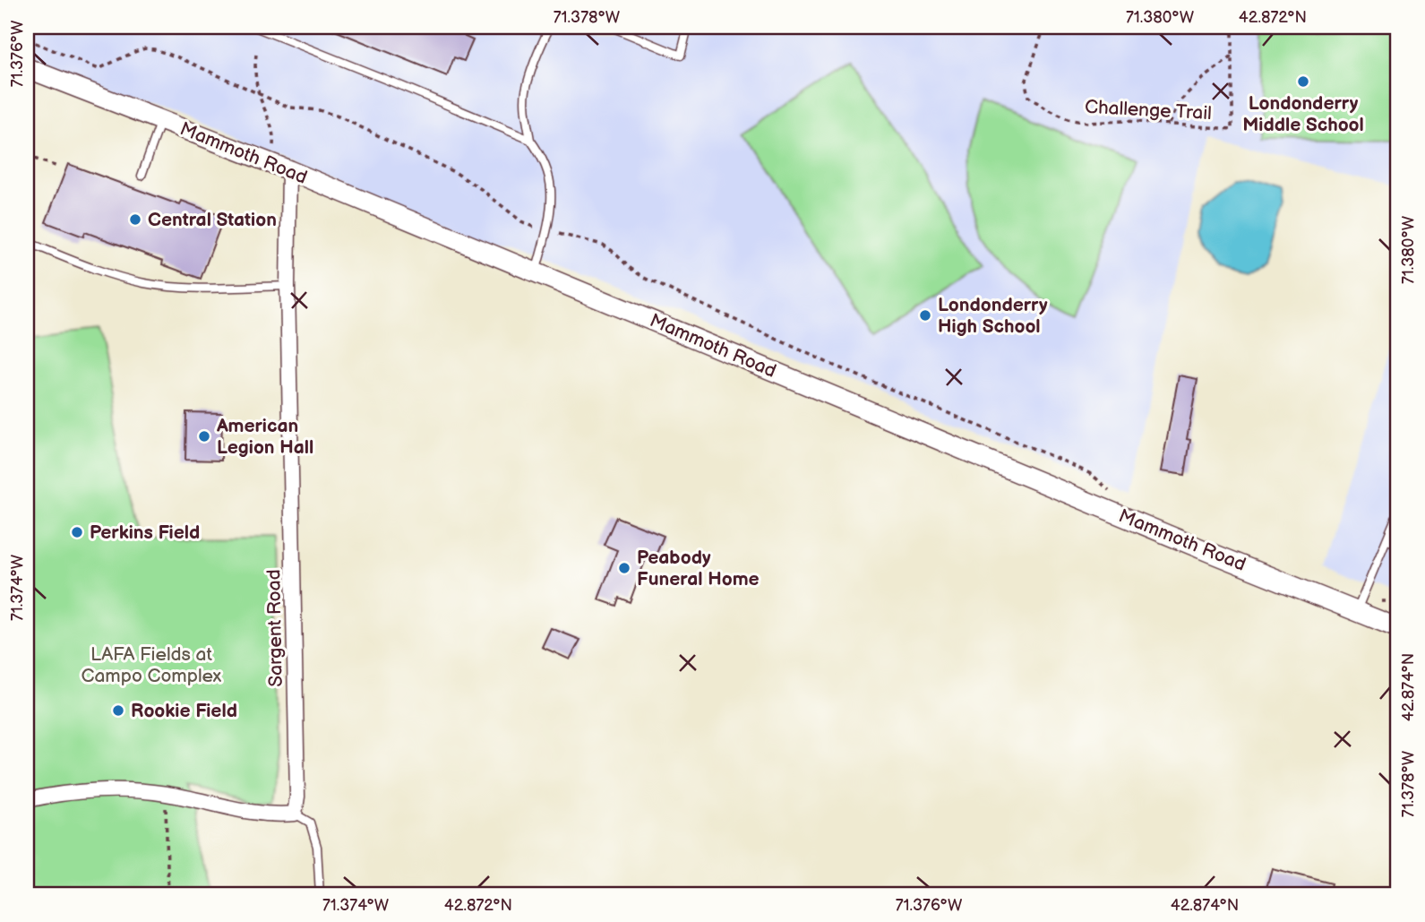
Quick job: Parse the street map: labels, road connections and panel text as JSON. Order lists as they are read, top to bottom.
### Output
{
  "streets": {
    "main road": ["Mammoth Road"],
    "street": ["Sargent Road"],
    "path": ["Challenge Trail"]
  },
  "crossings": [
    ["Mammoth Road", "Sargent Road"]
  ],
  "parks": ["LAFA Fields at Campo Complex"],
  "places": [
    "Londonderry Middle School",
    "Central Station",
    "Londonderry High School",
    "American Legion Hall",
    "Perkins Field",
    "Peabody Funeral Home",
    "Rookie Field"
  ],
  "coordinates": [
    "71.378°W",
    "71.380°W",
    "42.872°N",
    "71.376°W",
    "71.374°W",
    "42.874°N"
  ]
}
